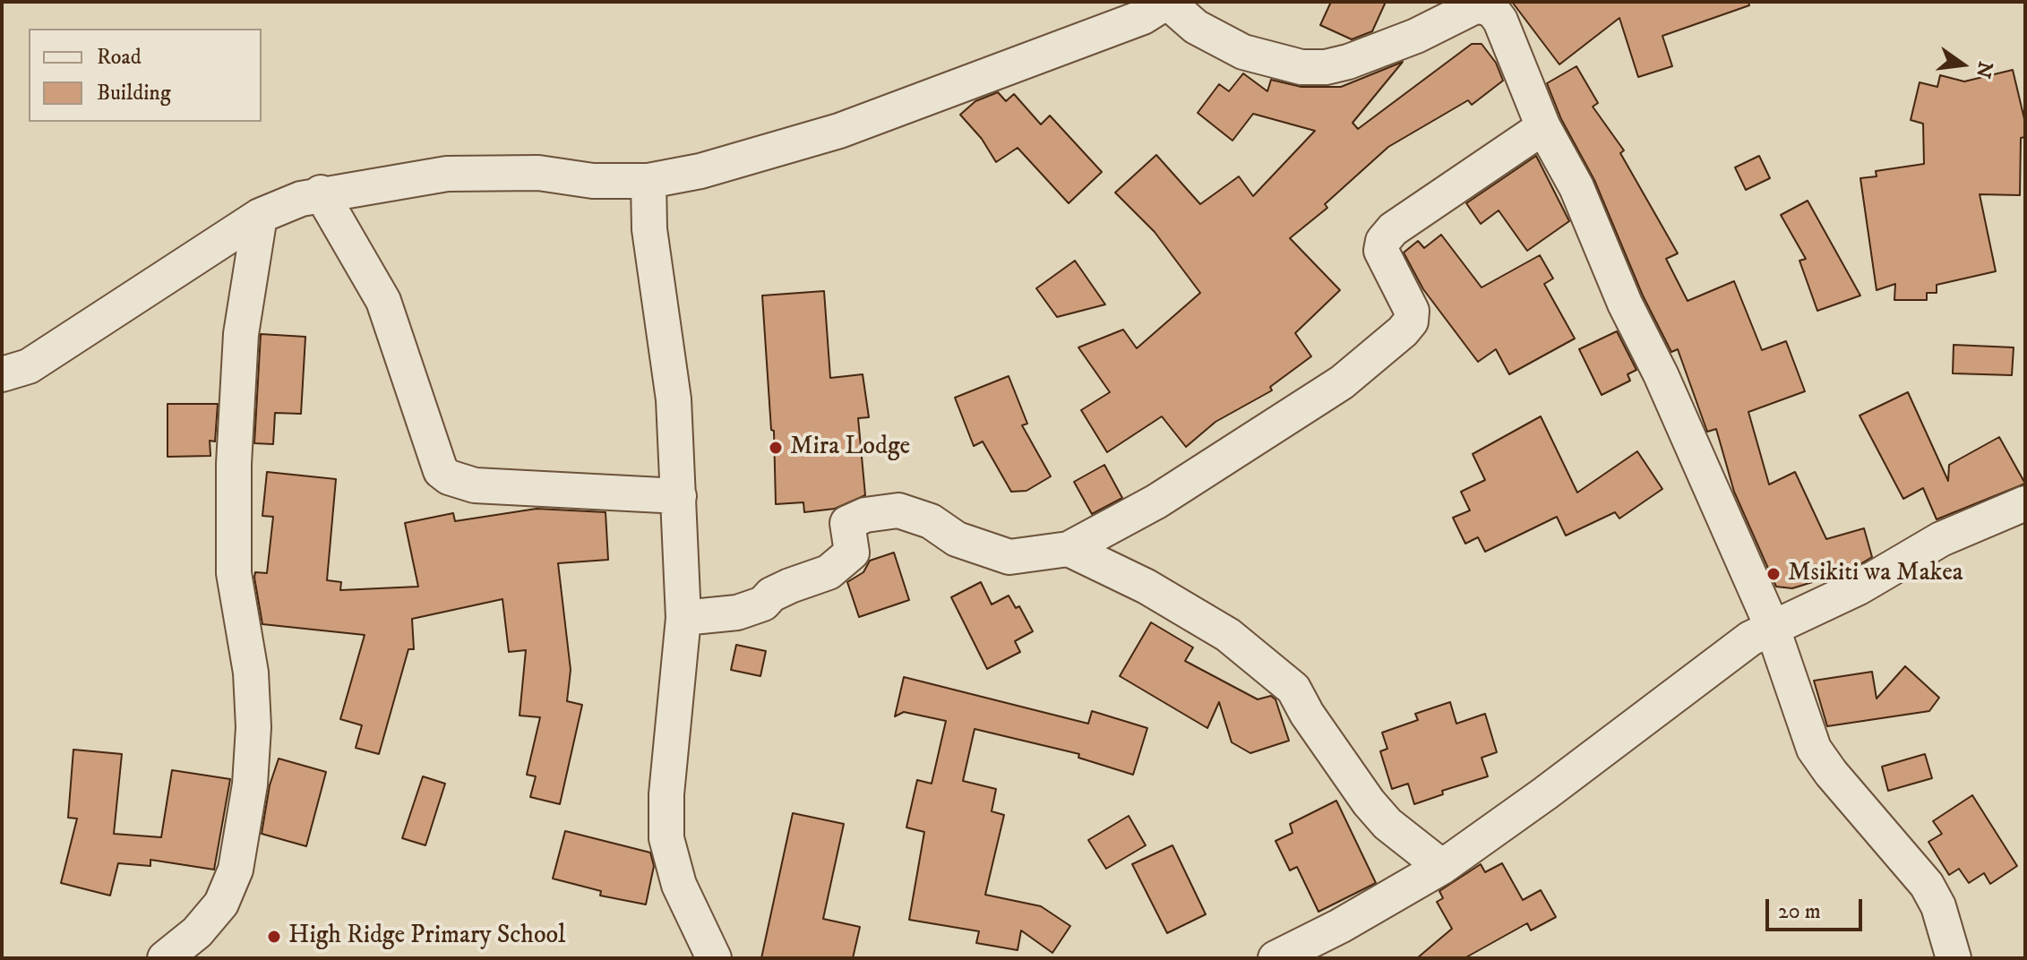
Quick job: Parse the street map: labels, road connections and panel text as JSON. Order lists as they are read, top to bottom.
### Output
{
  "places": ["Mira Lodge", "Msikiti wa Makea", "High Ridge Primary School"],
  "legend": ["Road", "Building"],
  "scale_bar": "20 m",
  "north": "right"
}
